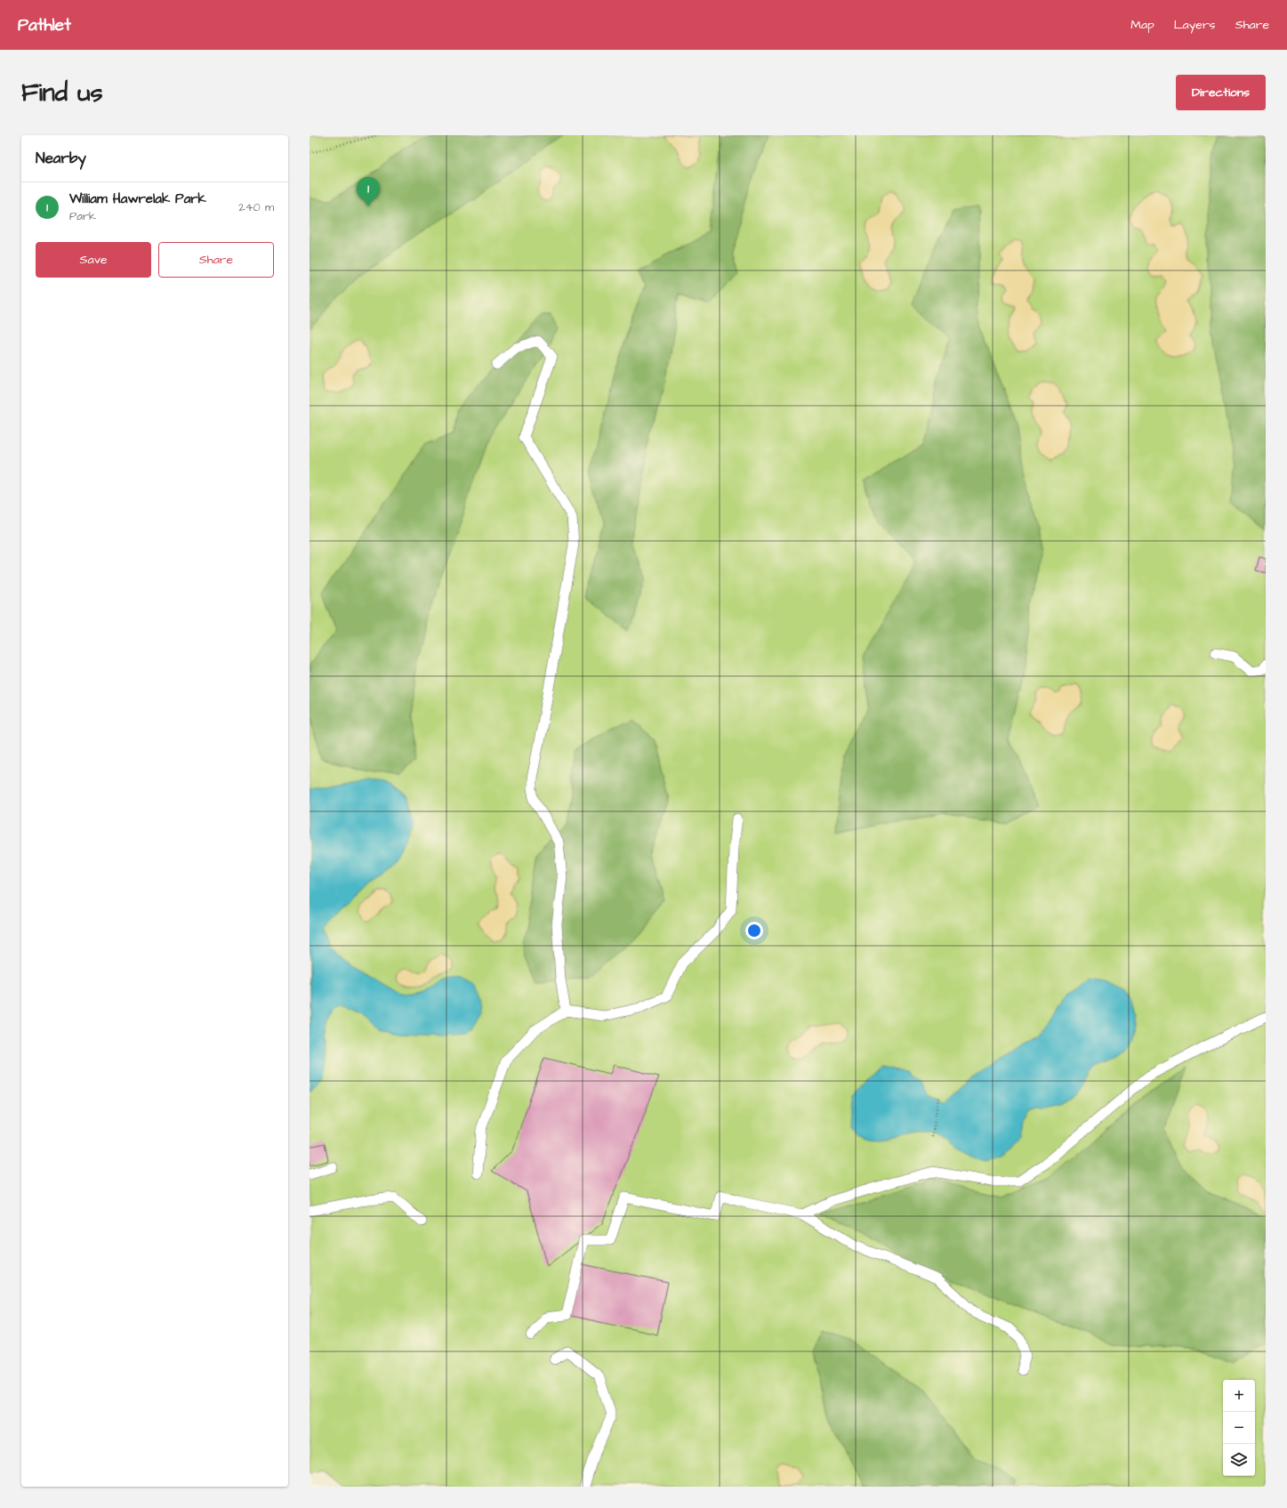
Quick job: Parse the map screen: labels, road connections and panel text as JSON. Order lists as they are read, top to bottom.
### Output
{
  "page": {
    "header": "Pathlet",
    "nav": ["Map", "Layers", "Share"],
    "buttons": [
      "Directions",
      ["Save", "Share"]
    ],
    "title": "Find us",
    "heading": "Nearby",
    "pins": "1",
    "list": [
      {
        "mark": "1",
        "name": "William Hawrelak Park",
        "note": "Park",
        "value": "240 m"
      }
    ],
    "map_buttons": ["+", "−"]
  }
}
